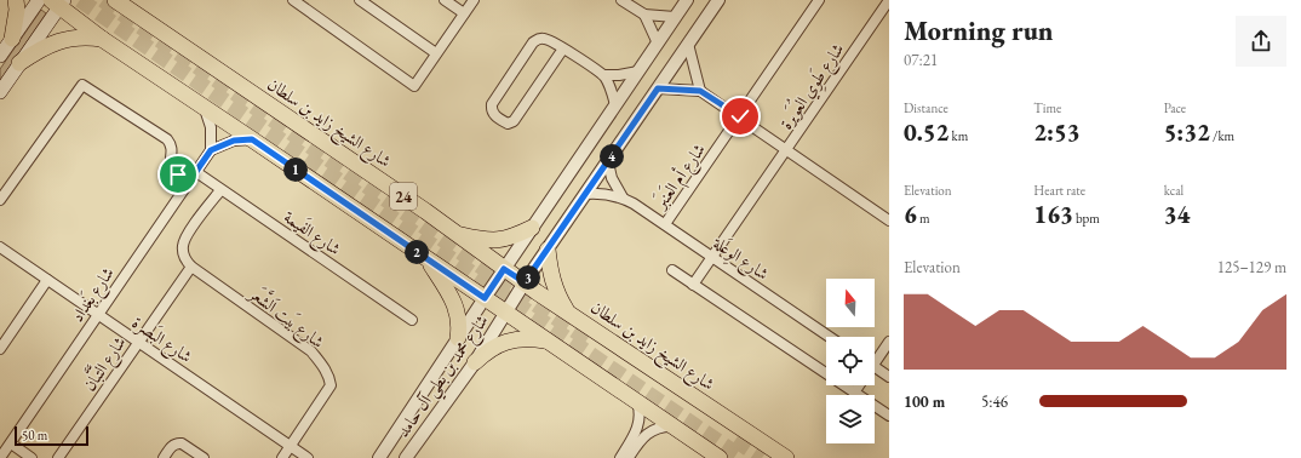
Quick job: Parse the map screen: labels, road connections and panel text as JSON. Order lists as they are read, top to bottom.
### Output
{
  "streets": {
    "main road": ["شارع الشيخ زايد بن سلطان", "24"],
    "street": [
      "شارع طَوِي العُوَيرة",
      "شارع أم العَنبَر",
      "شارع الفَيمة",
      "شارع الوِعَلة",
      "شارع بَغداد",
      "شارع بَيت اَلشَّعَر",
      "شارع البَصرة",
      "شارع التَّبَّان",
      "شارع محمد بن بطي آل حامد"
    ]
  },
  "crossings": [
    ["شارع طَوِي العُوَيرة", "شارع الوِعَلة"],
    ["شارع الشيخ زايد بن سلطان", "شارع محمد بن بطي آل حامد"],
    ["شارع أم العَنبَر", "شارع الوِعَلة"],
    ["24", "شارع محمد بن بطي آل حامد"],
    ["شارع الفَيمة", "شارع بَغداد"],
    ["شارع الوِعَلة", "شارع محمد بن بطي آل حامد"],
    ["شارع بَغداد", "شارع البَصرة"],
    ["شارع بَيت اَلشَّعَر", "شارع البَصرة"],
    ["شارع بَيت اَلشَّعَر", "شارع التَّبَّان"],
    ["شارع البَصرة", "شارع التَّبَّان"]
  ],
  "scale_bar": "50 m",
  "north": "top",
  "page": {
    "heading": ["Morning run", "07:21"],
    "stats": [
      ["Distance", "0.52 km"],
      ["Time", "2:53"],
      ["Pace", "5:32 /km"],
      ["Elevation", "6 m"],
      ["Heart rate", "163 bpm"],
      ["kcal", "34"]
    ],
    "pins": [
      "4",
      "1",
      "2",
      "3"
    ],
    "chart": ["Elevation", "125–129 m"],
    "list": [
      {
        "name": "100 m",
        "note": "5:46"
      }
    ],
    "scale": "50 m"
  }
}
